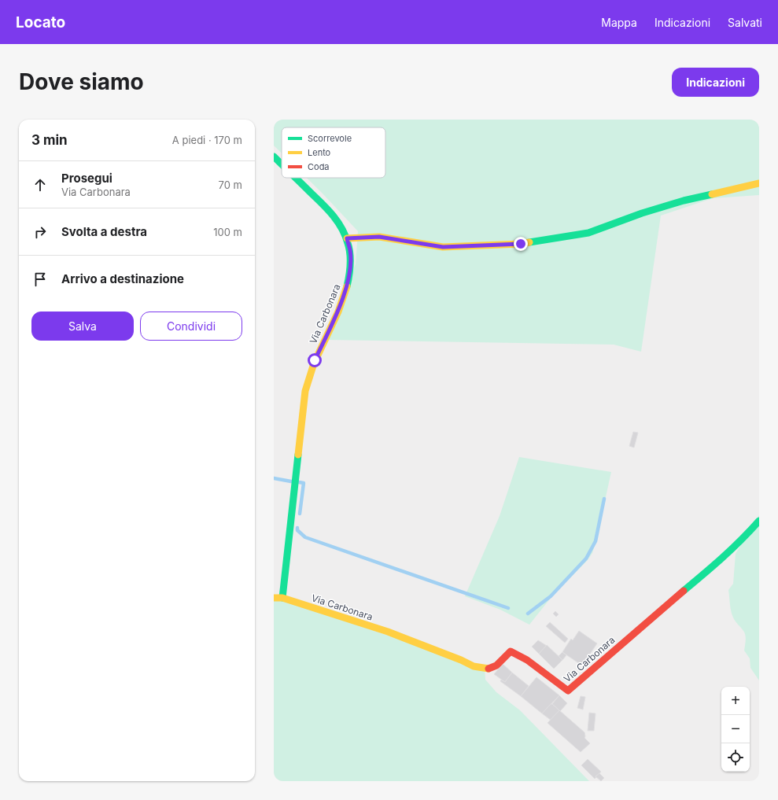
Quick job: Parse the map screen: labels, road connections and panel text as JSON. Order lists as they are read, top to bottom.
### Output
{
  "streets": {
    "street": ["Via Carbonara"]
  },
  "legend": ["Scorrevole", "Lento", "Coda"],
  "page": {
    "header": "Locato",
    "nav": ["Mappa", "Indicazioni", "Salvati"],
    "buttons": [
      "Indicazioni",
      ["Salva", "Condividi"]
    ],
    "title": "Dove siamo",
    "heading": ["3 min", "A piedi · 170 m"],
    "list": [
      ["Prosegui", "Via Carbonara", "70 m"],
      ["Svolta a destra", "100 m"],
      "Arrivo a destinazione"
    ],
    "map_buttons": ["+", "−"]
  }
}
